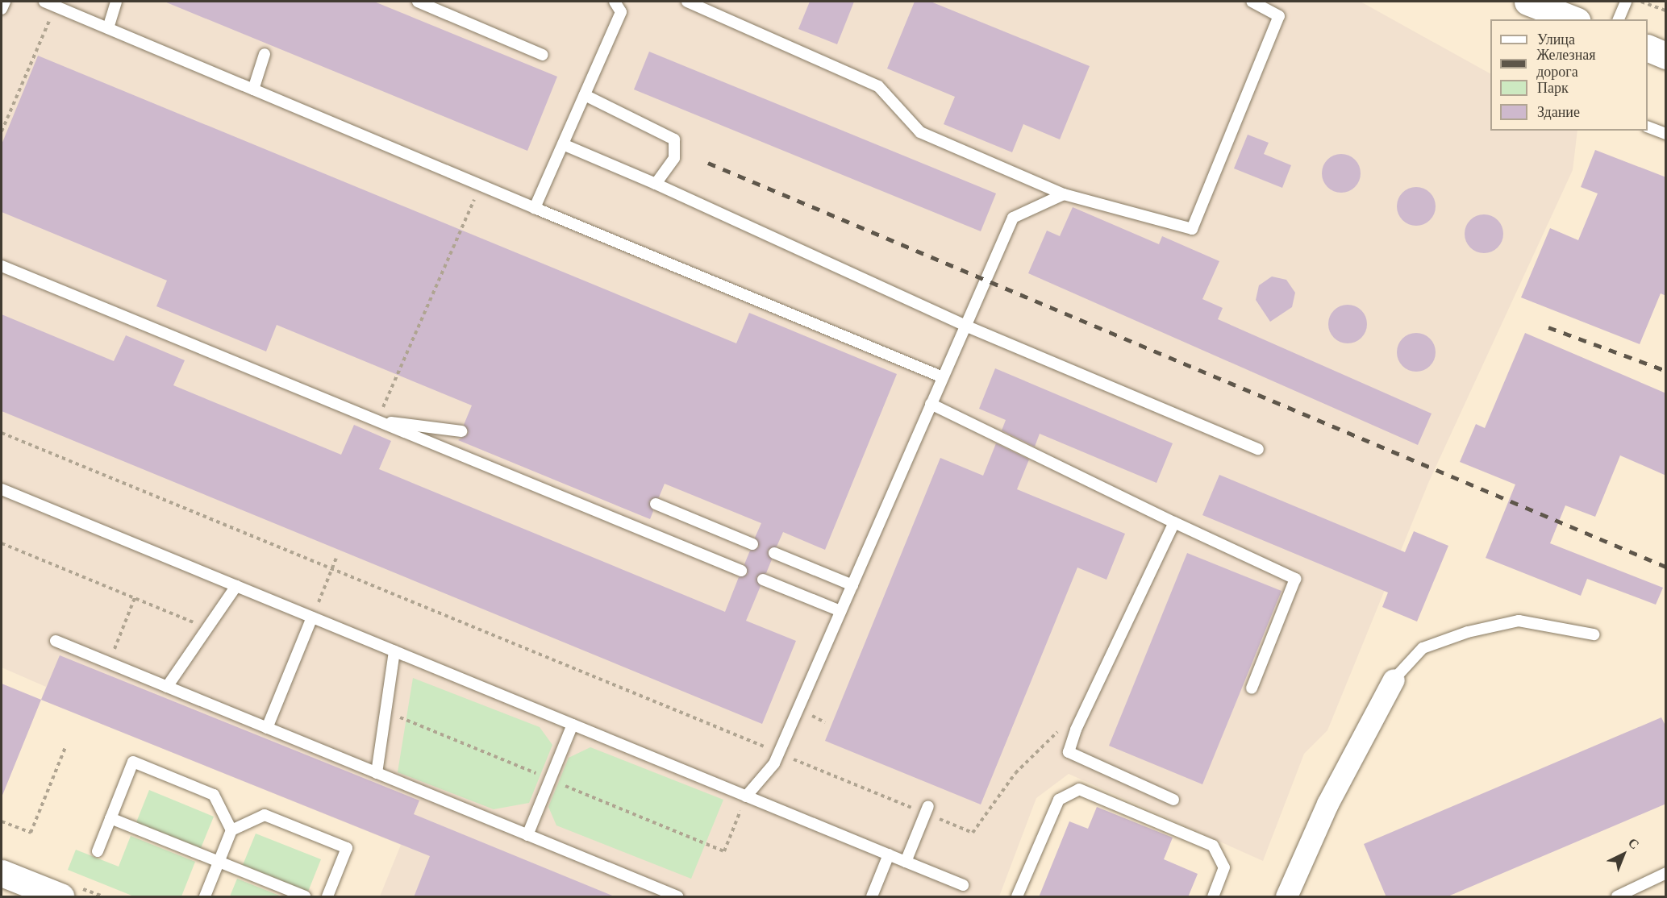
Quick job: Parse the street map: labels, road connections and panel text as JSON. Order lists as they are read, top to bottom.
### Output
{
  "legend": [
    "Улица",
    "Железная дорога",
    "Парк",
    "Здание"
  ],
  "north": "top right"
}
